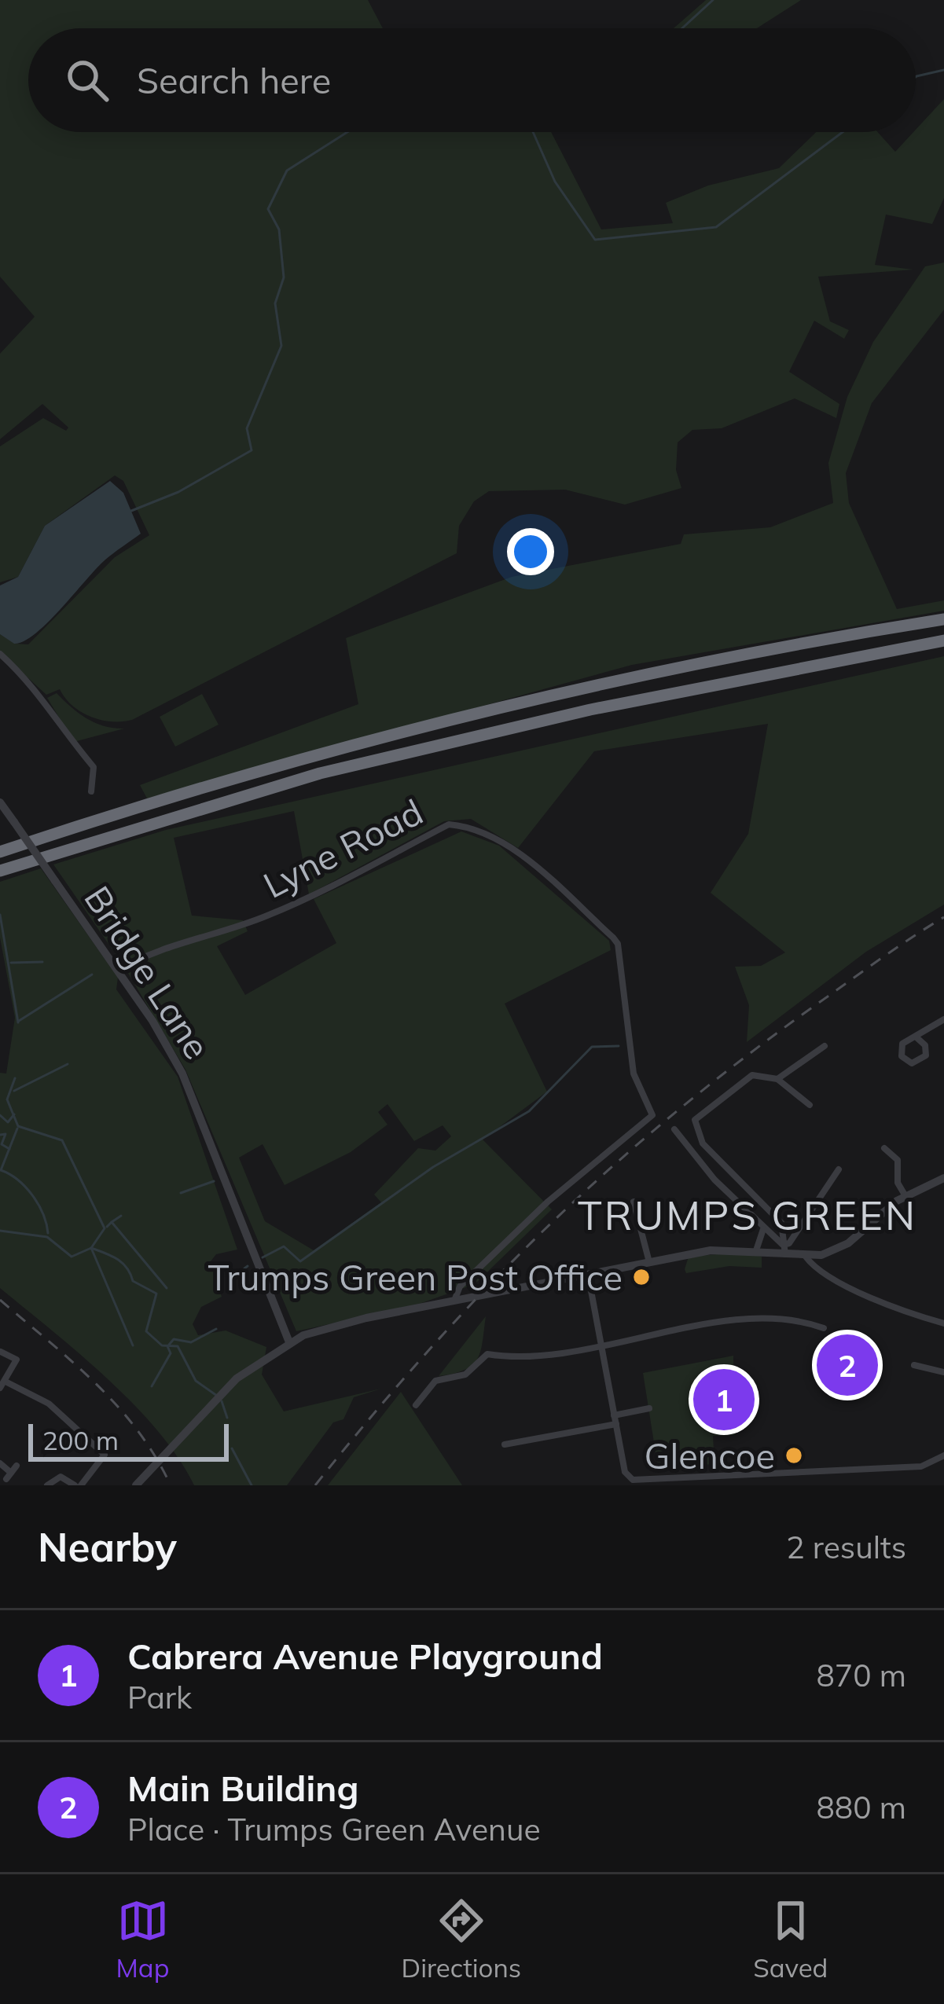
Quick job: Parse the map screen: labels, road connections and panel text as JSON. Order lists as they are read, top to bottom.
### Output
{
  "streets": {
    "street": ["Lyne Road", "Bridge Lane"]
  },
  "crossings": [
    ["Lyne Road", "Bridge Lane"]
  ],
  "districts": ["TRUMPS GREEN"],
  "places": ["Trumps Green Post Office", "Glencoe"],
  "scale_bar": "200 m",
  "page": {
    "search": "Search here",
    "pins": ["2", "1"],
    "scale": "200 m",
    "heading": ["Nearby", "2 results"],
    "list": [
      {
        "mark": "1",
        "name": "Cabrera Avenue Playground",
        "note": "Park",
        "value": "870 m"
      },
      {
        "mark": "2",
        "name": "Main Building",
        "note": "Place · Trumps Green Avenue",
        "value": "880 m"
      }
    ],
    "nav": ["Map", "Directions", "Saved"]
  }
}
